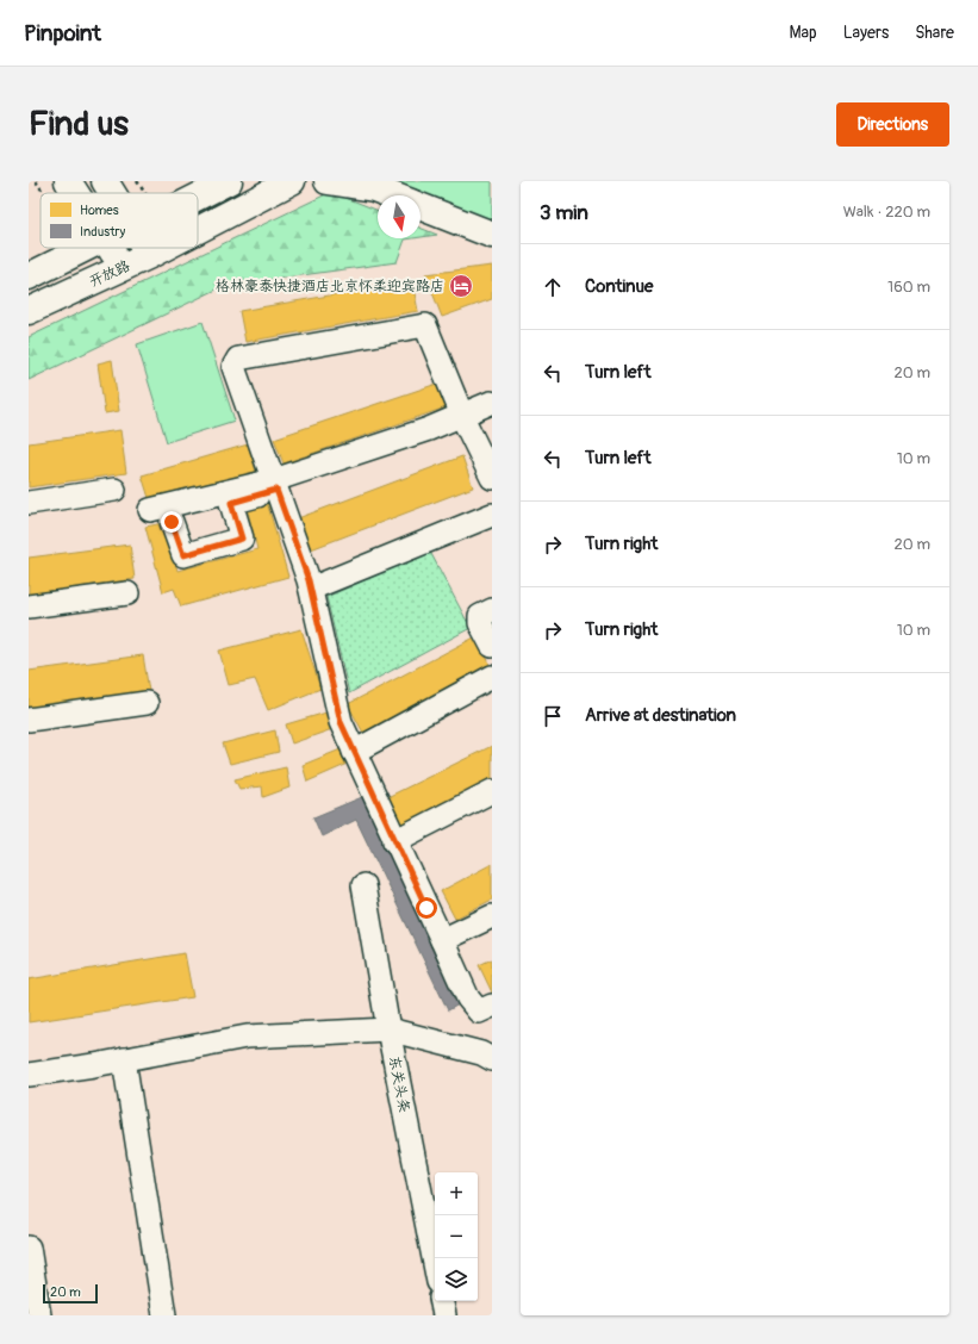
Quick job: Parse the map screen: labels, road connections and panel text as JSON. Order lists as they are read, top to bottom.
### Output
{
  "streets": {
    "main road": ["开放路"],
    "street": ["东关头条"]
  },
  "places": {
    "hotel": ["格林豪泰快捷酒店北京怀柔迎宾路店"]
  },
  "legend": ["Homes", "Industry"],
  "scale_bar": "20 m",
  "north": "bottom",
  "page": {
    "header": "Pinpoint",
    "nav": ["Map", "Layers", "Share"],
    "buttons": "Directions",
    "title": "Find us",
    "heading": ["3 min", "Walk · 220 m"],
    "list": [
      ["Continue", "160 m"],
      ["Turn left", "20 m"],
      ["Turn left", "10 m"],
      ["Turn right", "20 m"],
      ["Turn right", "10 m"],
      "Arrive at destination"
    ],
    "map_buttons": ["+", "−"],
    "scale": "20 m"
  }
}
